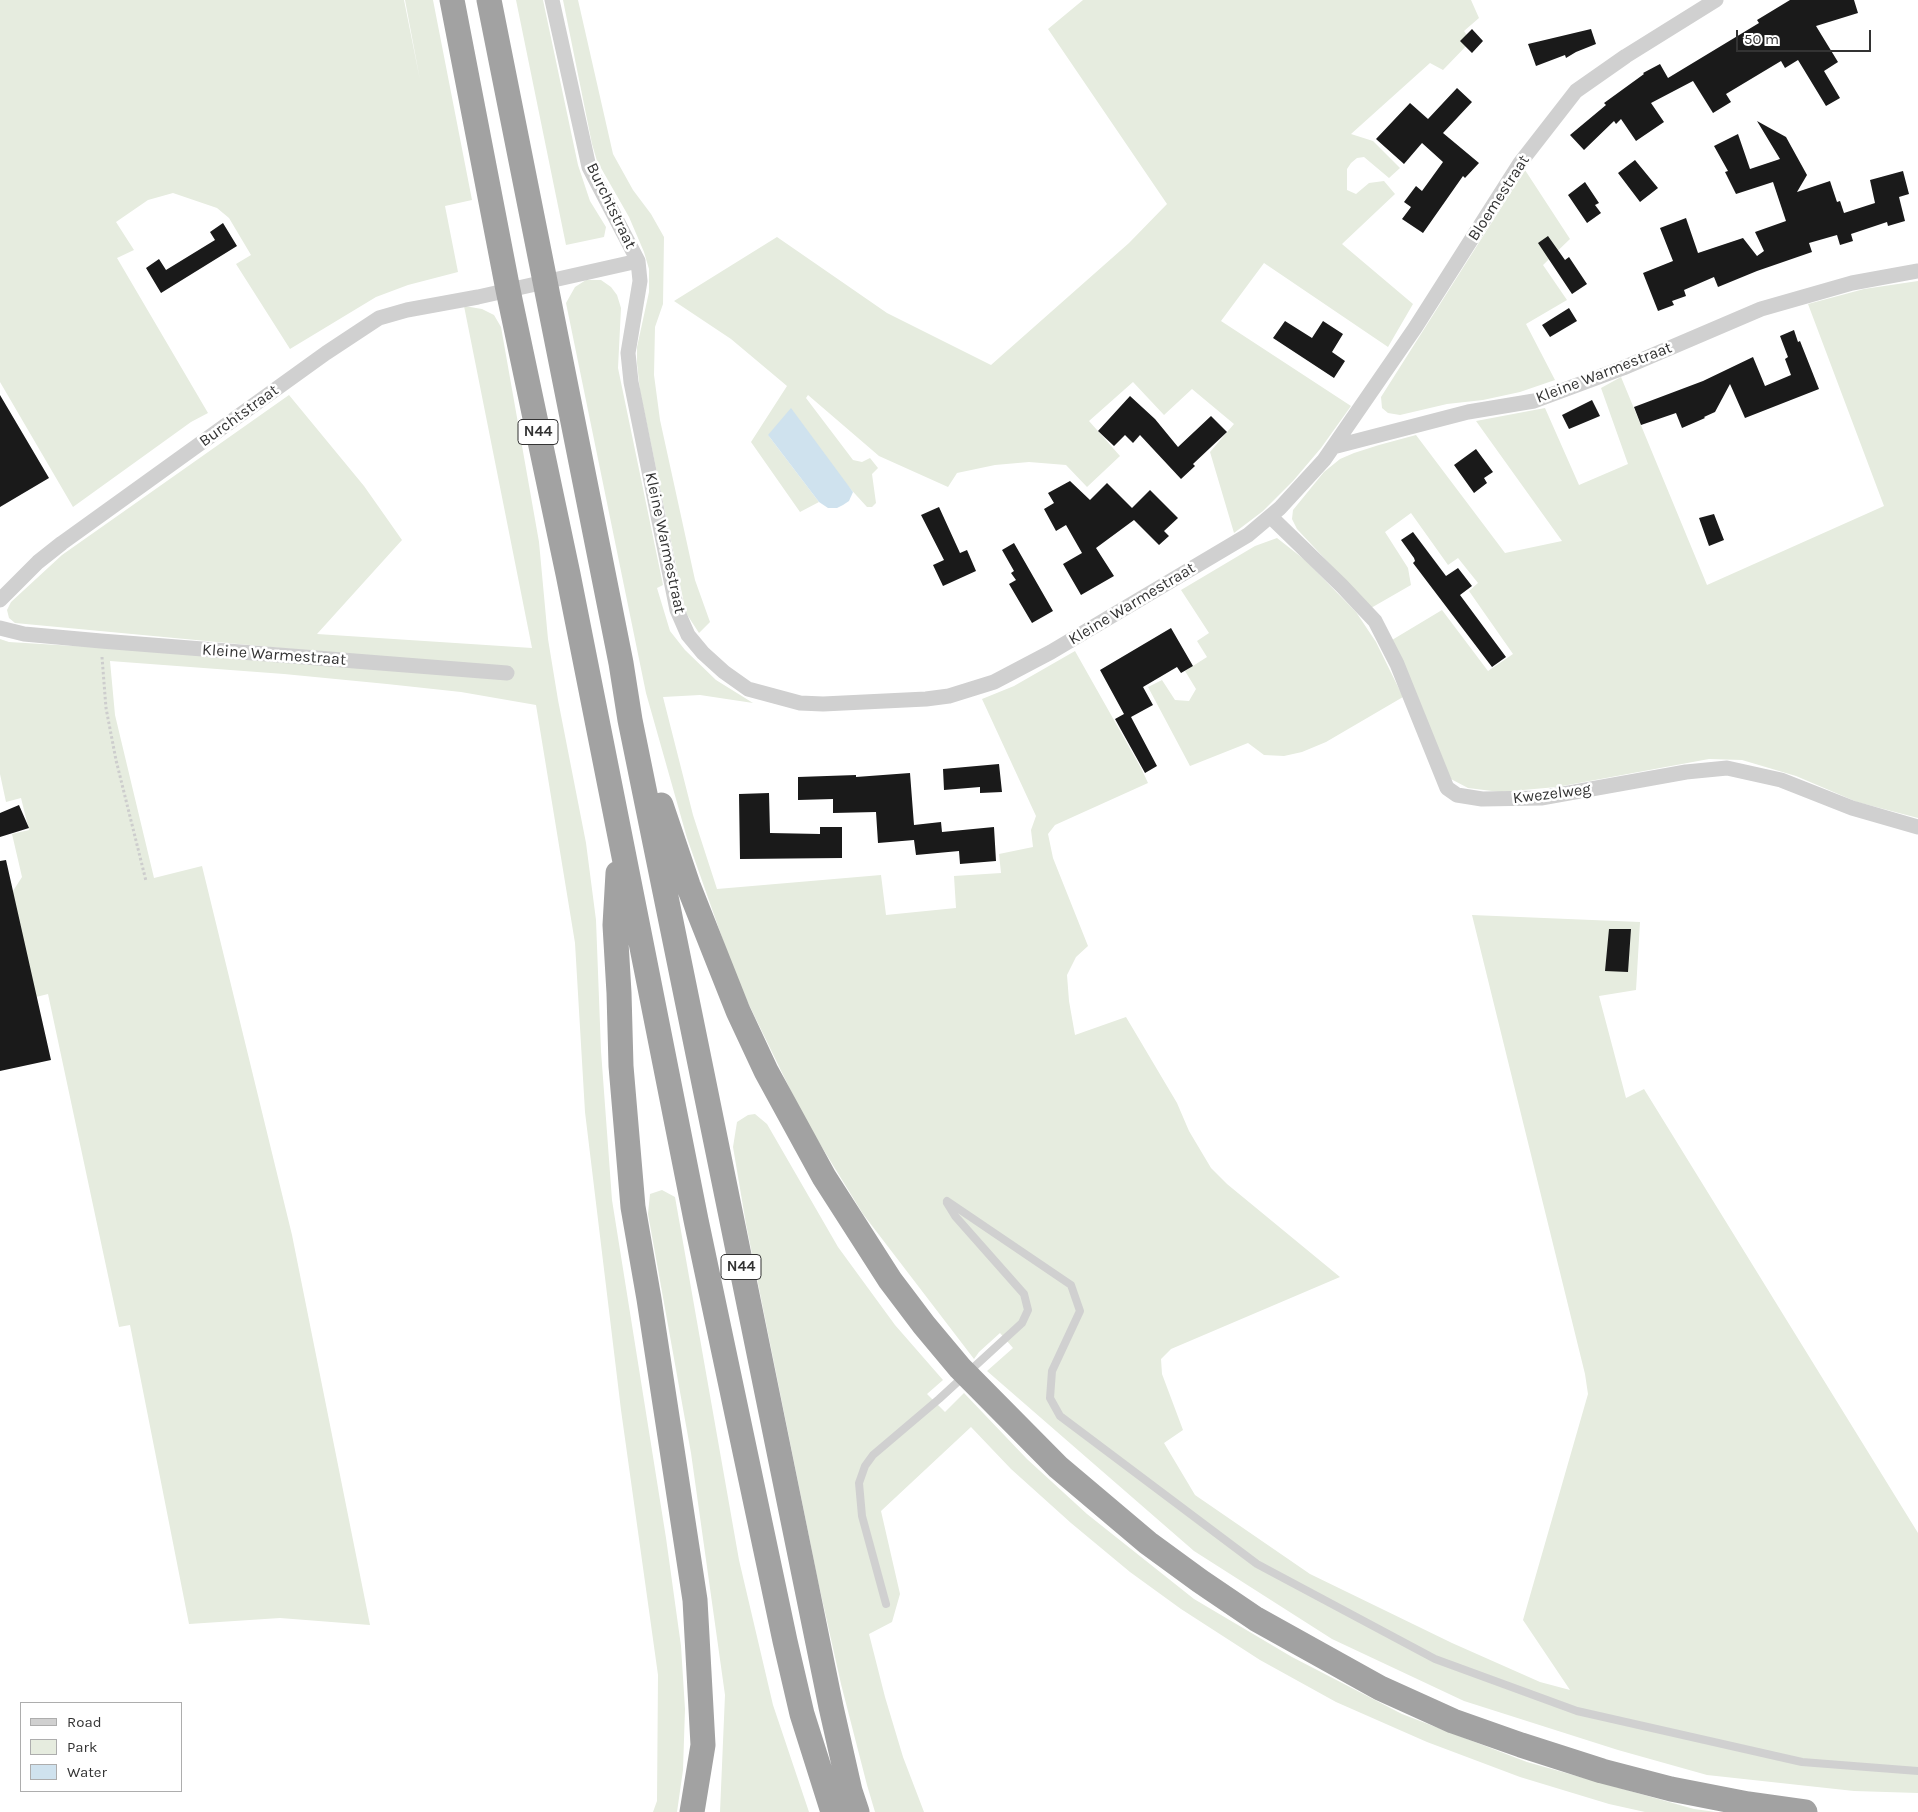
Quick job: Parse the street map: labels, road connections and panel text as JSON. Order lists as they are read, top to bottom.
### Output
{
  "streets": {
    "highway": ["N44"],
    "street": [
      "Bloemestraat",
      "Burchtstraat",
      "Kleine Warmestraat",
      "Kwezelweg"
    ]
  },
  "crossings": [
    ["Bloemestraat", "Kleine Warmestraat"],
    ["Burchtstraat", "Kleine Warmestraat"],
    ["Burchtstraat", "N44"],
    ["Kleine Warmestraat", "Kwezelweg"]
  ],
  "legend": ["Road", "Park", "Water"],
  "scale_bar": "50 m"
}
